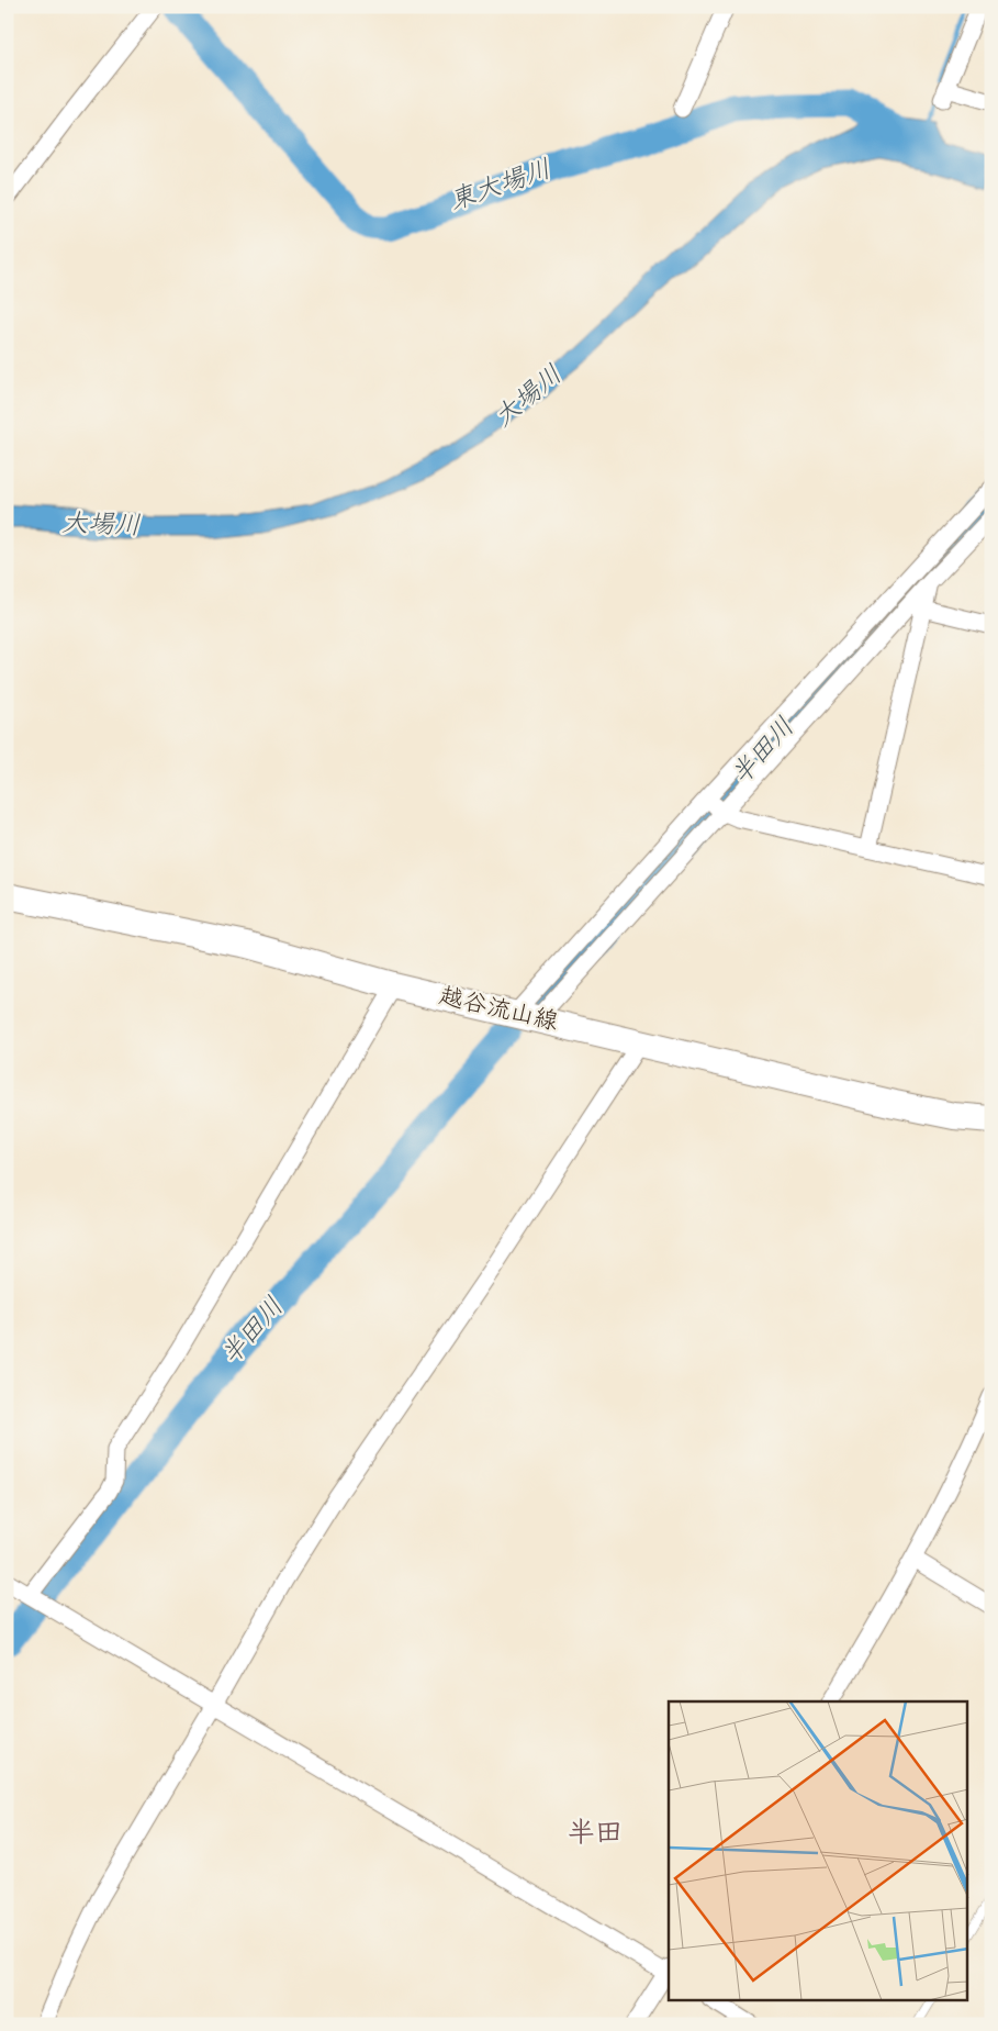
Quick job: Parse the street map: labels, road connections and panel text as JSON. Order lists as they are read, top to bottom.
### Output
{
  "streets": {
    "main road": ["越谷流山線"]
  },
  "districts": ["半田"],
  "water": ["東大場川", "大場川", "半田川"]
}
